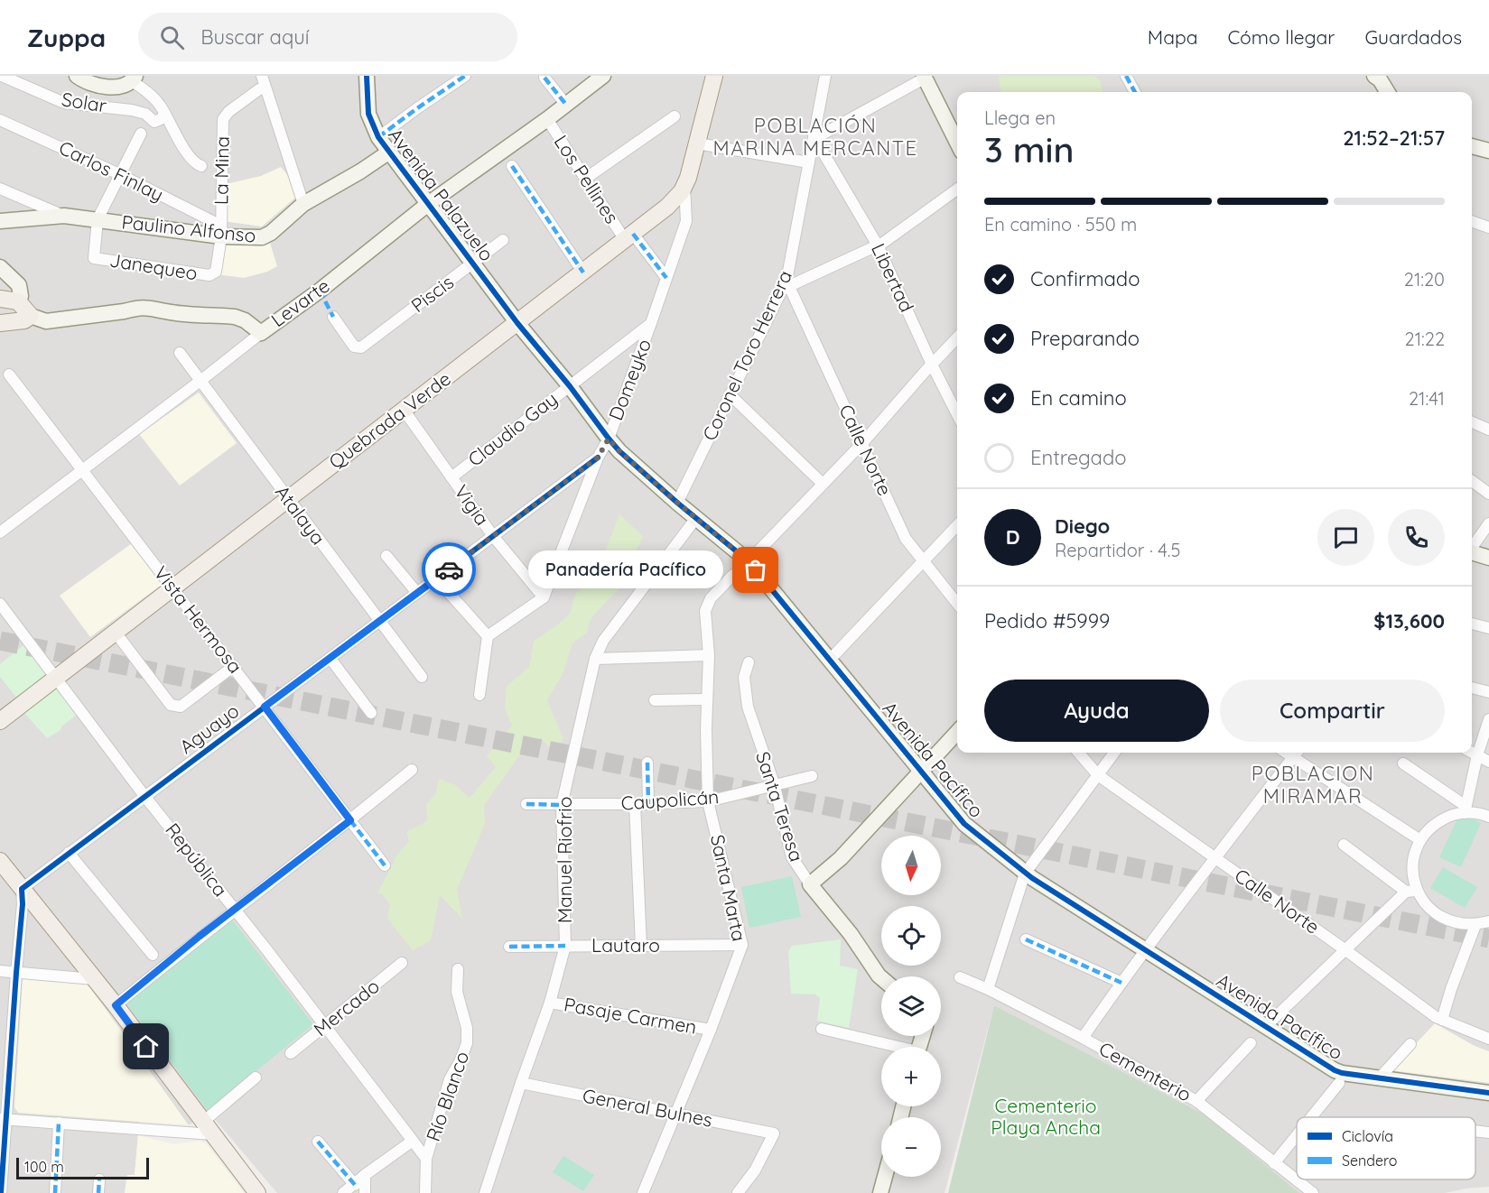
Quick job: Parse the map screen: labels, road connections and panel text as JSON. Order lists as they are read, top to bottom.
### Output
{
  "streets": {
    "main road": ["Quebrada Verde"],
    "street": [
      "Solar",
      "La Mina",
      "Carlos Finlay",
      "Los Pellines",
      "Avenida Palazuelo",
      "Paulino Alfonso",
      "Janequeo",
      "Libertad",
      "Piscis",
      "Levarte",
      "Coronel Toro Herrera",
      "Domeyko",
      "Claudio Gay",
      "Calle Norte",
      "Vigia",
      "Atalaya",
      "Vista Hermosa",
      "Aguayo",
      "Avenida Pacífico",
      "Caupolicán",
      "Santa Teresa",
      "República",
      "Manuel Riofrio",
      "Santa Marta",
      "Lautaro",
      "Mercado",
      "Pasaje Carmen",
      "Cementerio",
      "Río Blanco",
      "General Bulnes"
    ]
  },
  "crossings": [
    ["La Mina", "Carlos Finlay"],
    ["La Mina", "Paulino Alfonso"],
    ["La Mina", "Janequeo"],
    ["Carlos Finlay", "Paulino Alfonso"],
    ["Carlos Finlay", "Janequeo"],
    ["Los Pellines", "Levarte"],
    ["Los Pellines", "Domeyko"],
    ["Los Pellines", "Quebrada Verde"],
    ["Avenida Palazuelo", "Paulino Alfonso"],
    ["Avenida Palazuelo", "Piscis"],
    ["Avenida Palazuelo", "Levarte"],
    ["Avenida Palazuelo", "Quebrada Verde"],
    ["Avenida Palazuelo", "Avenida Pacífico"],
    ["Paulino Alfonso", "Janequeo"],
    ["Libertad", "Coronel Toro Herrera"],
    ["Levarte", "Atalaya"],
    ["Levarte", "Vista Hermosa"],
    ["Coronel Toro Herrera", "Calle Norte"],
    ["Coronel Toro Herrera", "Avenida Pacífico"],
    ["Domeyko", "Quebrada Verde"],
    ["Domeyko", "Claudio Gay"],
    ["Domeyko", "Vigia"],
    ["Domeyko", "Aguayo"],
    ["Domeyko", "Avenida Pacífico"],
    ["Quebrada Verde", "Vigia"],
    ["Quebrada Verde", "Atalaya"],
    ["Quebrada Verde", "Vista Hermosa"],
    ["Quebrada Verde", "Avenida Pacífico"],
    ["Quebrada Verde", "República"],
    ["Claudio Gay", "Vigia"],
    ["Claudio Gay", "Avenida Pacífico"],
    ["Vigia", "Aguayo"],
    ["Atalaya", "Aguayo"],
    ["Vista Hermosa", "Aguayo"],
    ["Aguayo", "República"],
    ["Avenida Pacífico", "Manuel Riofrio"],
    ["Caupolicán", "Santa Teresa"],
    ["Caupolicán", "Manuel Riofrio"],
    ["Caupolicán", "Santa Marta"],
    ["República", "Mercado"],
    ["República", "Río Blanco"],
    ["Manuel Riofrio", "Lautaro"],
    ["Manuel Riofrio", "Pasaje Carmen"],
    ["Manuel Riofrio", "General Bulnes"],
    ["Santa Marta", "Lautaro"],
    ["Santa Marta", "Pasaje Carmen"],
    ["Santa Marta", "General Bulnes"]
  ],
  "districts": ["POBLACIÓN MARINA MERCANTE", "POBLACION MIRAMAR"],
  "parks": ["Cementerio Playa Ancha"],
  "places": ["Panadería Pacífico"],
  "legend": ["Ciclovía", "Sendero"],
  "scale_bar": "100 m",
  "north": "bottom",
  "page": {
    "header": "Zuppa",
    "search": "Buscar aquí",
    "nav": ["Mapa", "Cómo llegar", "Guardados"],
    "heading": ["3 min", "Llega en", "21:52–21:57"],
    "panel": [
      "Diego",
      "Repartidor · 4.5",
      "Pedido #5999",
      "$13,600"
    ],
    "bar": "En camino · 550 m",
    "list": [
      ["Confirmado", "21:20"],
      ["Preparando", "21:22"],
      ["En camino", "21:41"],
      "Entregado"
    ],
    "round": "D",
    "bubble": "Panadería Pacífico",
    "buttons": ["Ayuda", "Compartir"],
    "map_buttons": ["+", "−"],
    "scale": "100 m"
  }
}
